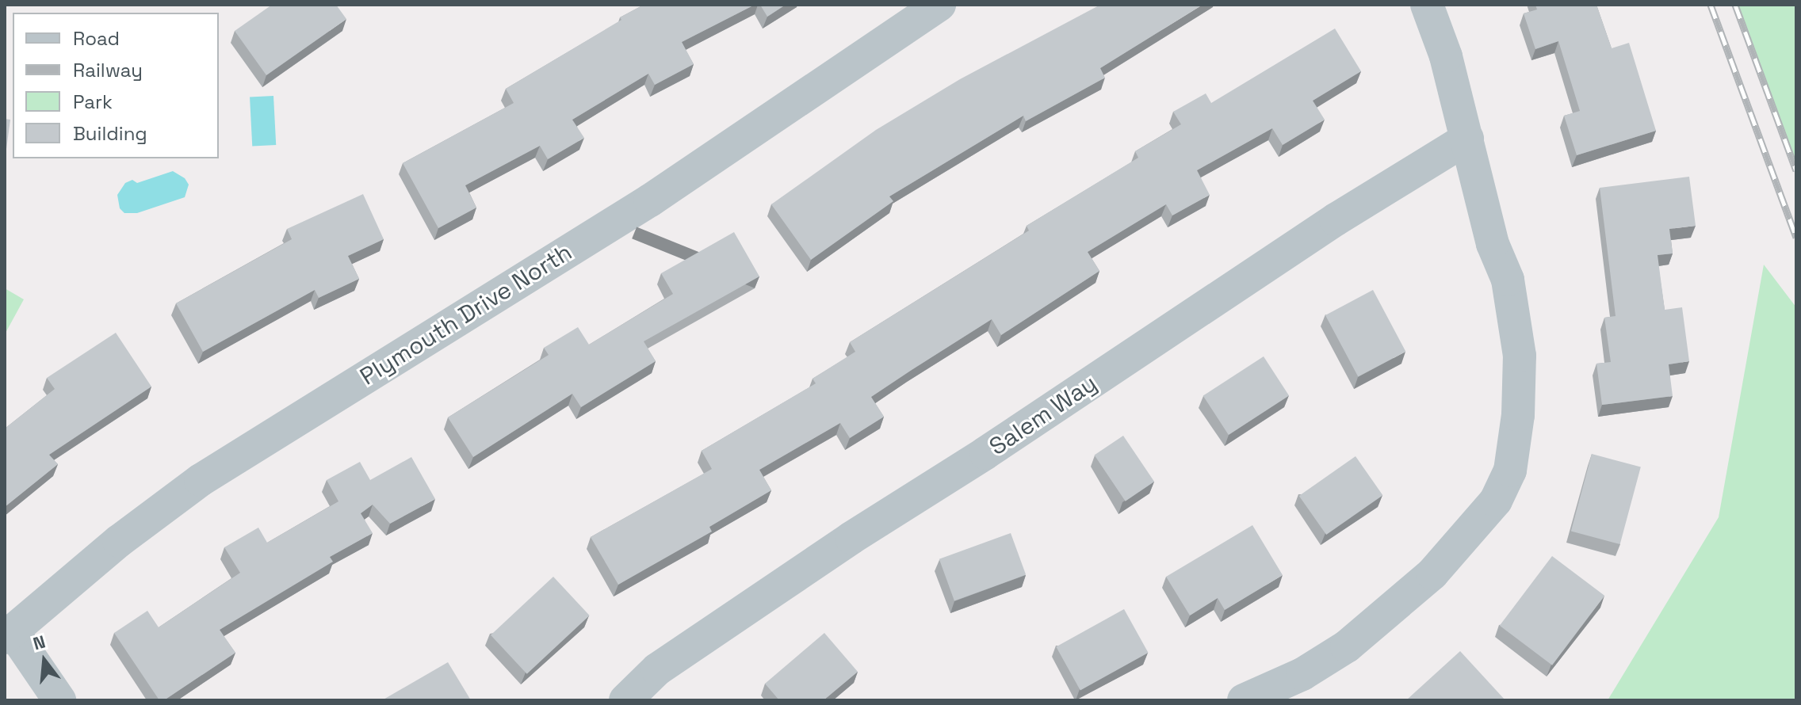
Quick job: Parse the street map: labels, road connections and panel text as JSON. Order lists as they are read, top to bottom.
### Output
{
  "streets": {
    "street": ["Plymouth Drive North", "Salem Way"]
  },
  "legend": [
    "Road",
    "Railway",
    "Park",
    "Building"
  ],
  "north": "top"
}
